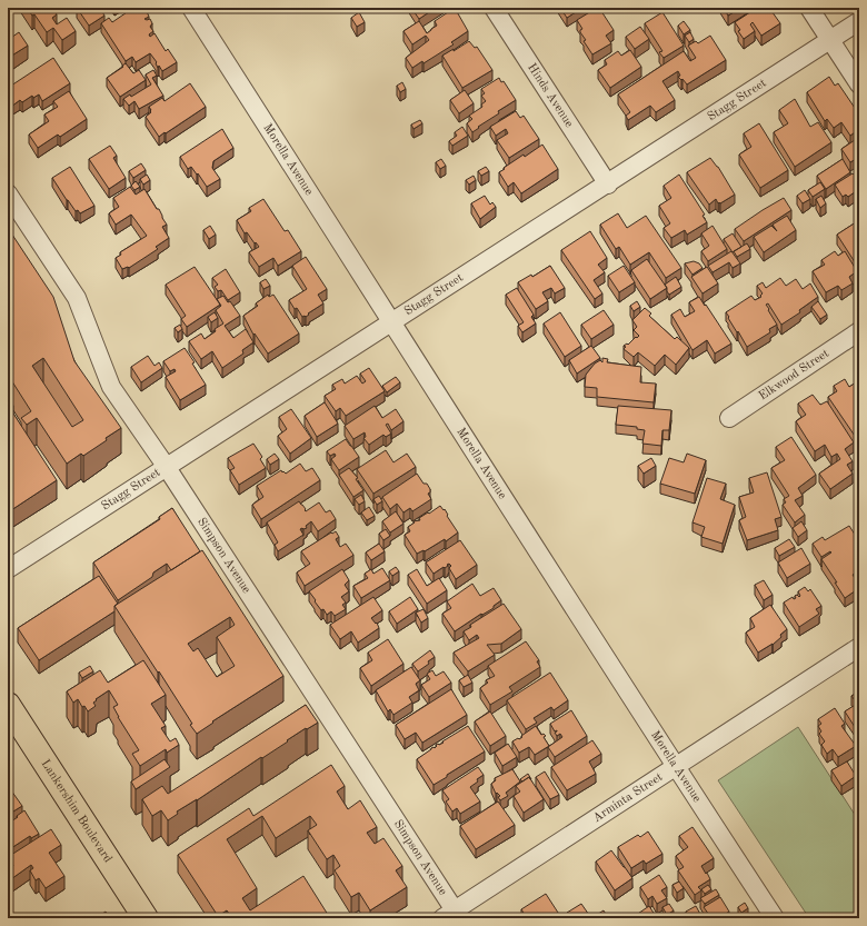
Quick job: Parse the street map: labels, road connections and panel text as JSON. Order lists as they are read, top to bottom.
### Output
{
  "streets": {
    "main road": ["Lankershim Boulevard"],
    "street": [
      "Hinds Avenue",
      "Stagg Street",
      "Morella Avenue",
      "Elkwood Street",
      "Simpson Avenue",
      "Arminta Street"
    ]
  },
  "crossings": [
    ["Hinds Avenue", "Stagg Street"],
    ["Stagg Street", "Morella Avenue"],
    ["Stagg Street", "Simpson Avenue"],
    ["Morella Avenue", "Arminta Street"],
    ["Simpson Avenue", "Arminta Street"]
  ]
}
